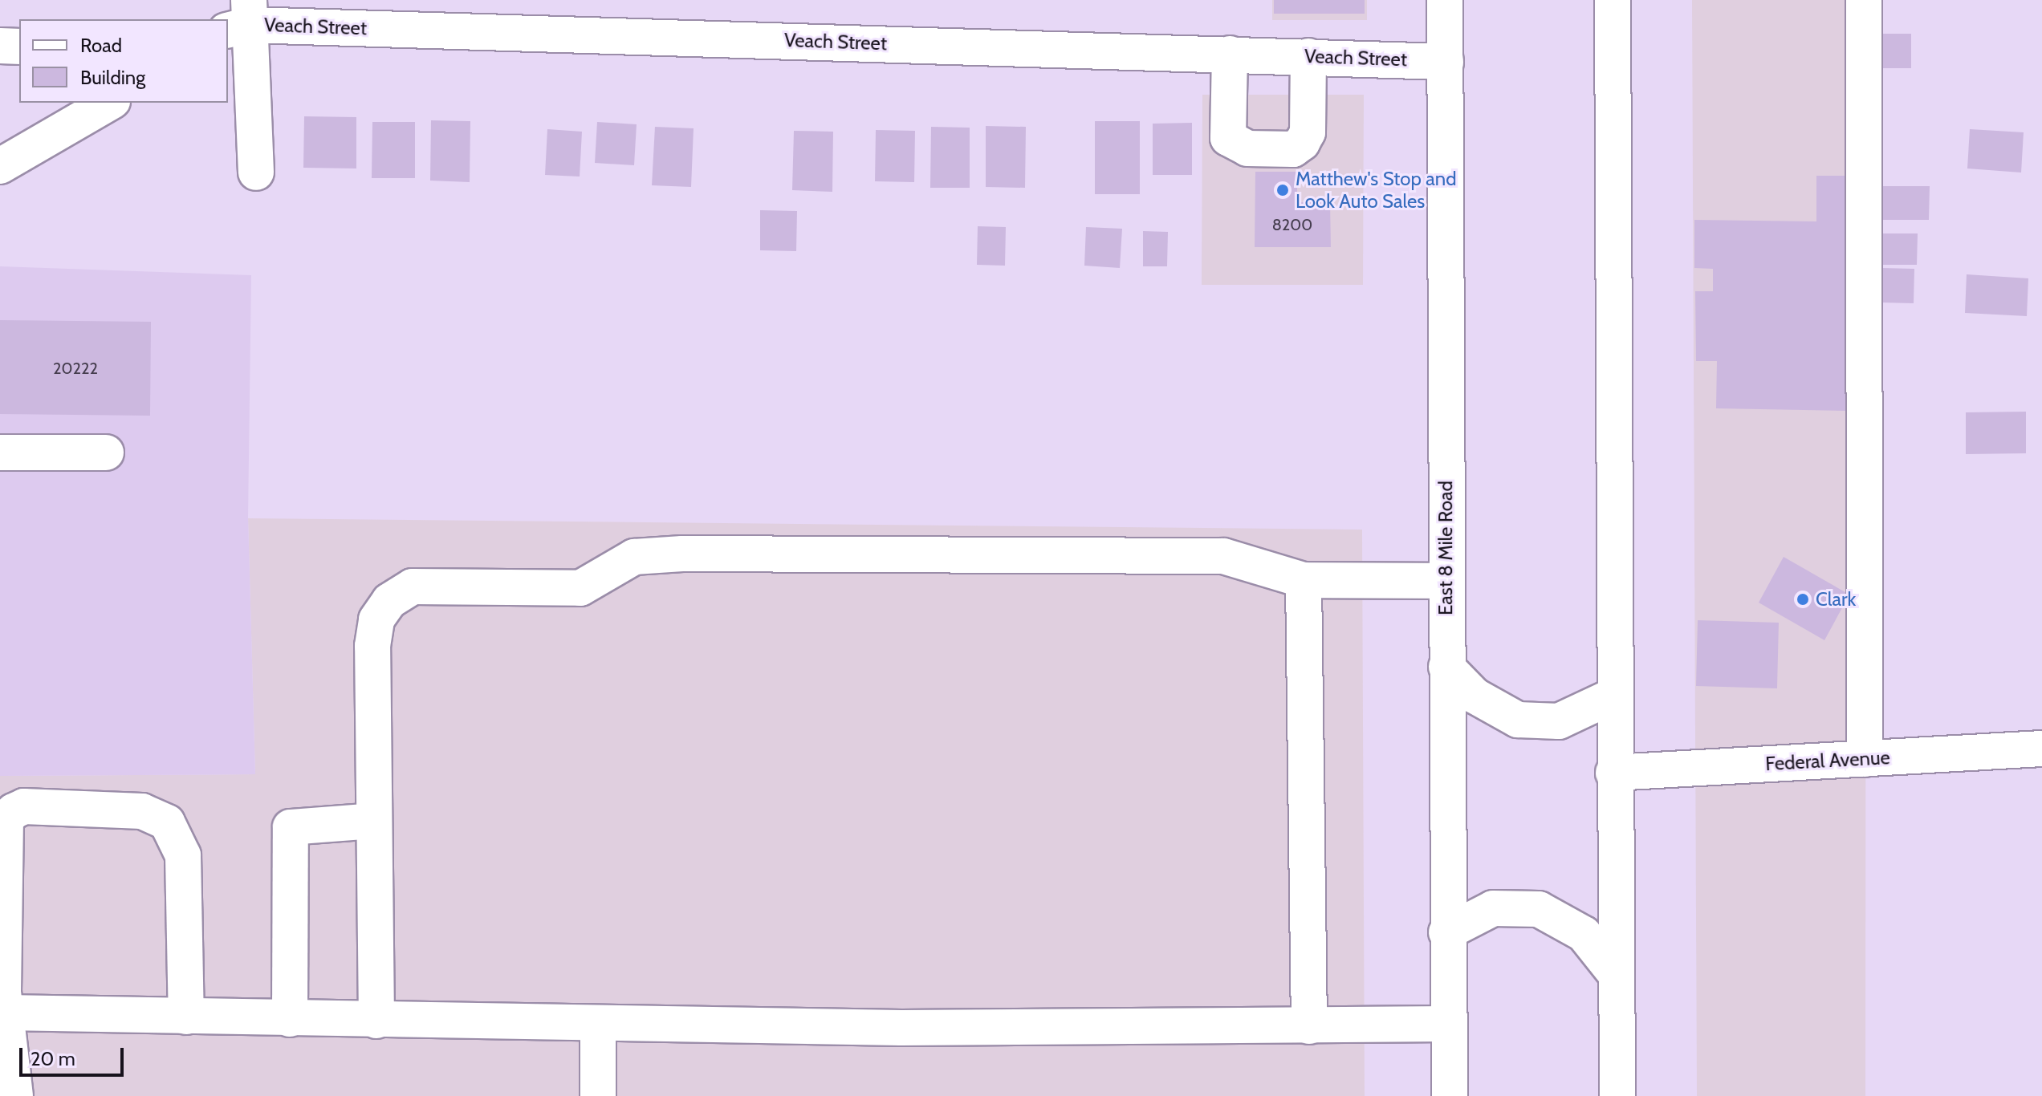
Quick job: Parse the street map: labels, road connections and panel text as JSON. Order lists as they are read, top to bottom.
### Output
{
  "streets": {
    "main road": ["Veach Street", "East 8 Mile Road", "Federal Avenue"]
  },
  "crossings": [
    ["Veach Street", "East 8 Mile Road"]
  ],
  "places": ["Matthew's Stop and Look Auto Sales", "Clark"],
  "house_numbers": ["8200", "20222"],
  "legend": ["Road", "Building"],
  "scale_bar": "20 m"
}
